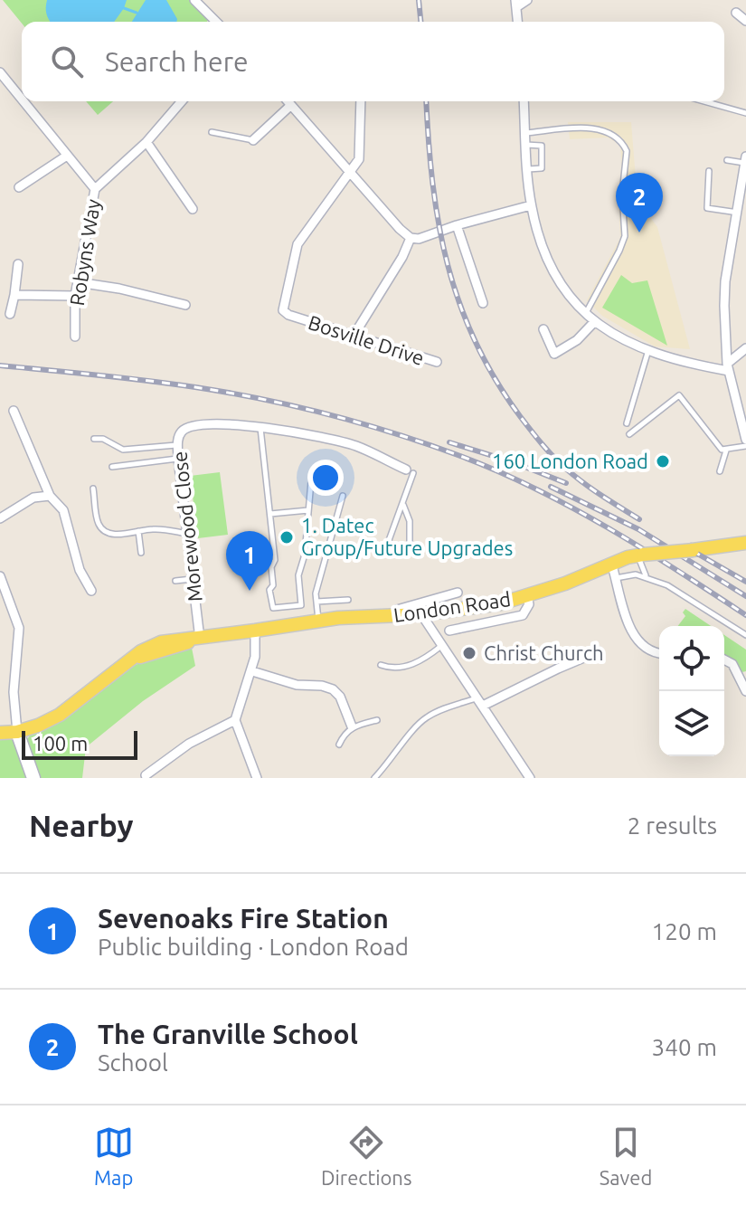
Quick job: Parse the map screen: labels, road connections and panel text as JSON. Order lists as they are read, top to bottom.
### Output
{
  "streets": {
    "main road": ["London Road"],
    "street": ["Robyns Way", "Bosville Drive", "Morewood Close"]
  },
  "crossings": [
    ["Morewood Close", "London Road"]
  ],
  "places": ["160 London Road", "1. Datec Group/Future Upgrades", "Christ Church"],
  "scale_bar": "100 m",
  "page": {
    "search": "Search here",
    "pins": ["2", "1"],
    "scale": "100 m",
    "heading": ["Nearby", "2 results"],
    "list": [
      {
        "mark": "1",
        "name": "Sevenoaks Fire Station",
        "note": "Public building · London Road",
        "value": "120 m"
      },
      {
        "mark": "2",
        "name": "The Granville School",
        "note": "School",
        "value": "340 m"
      }
    ],
    "nav": ["Map", "Directions", "Saved"]
  }
}
